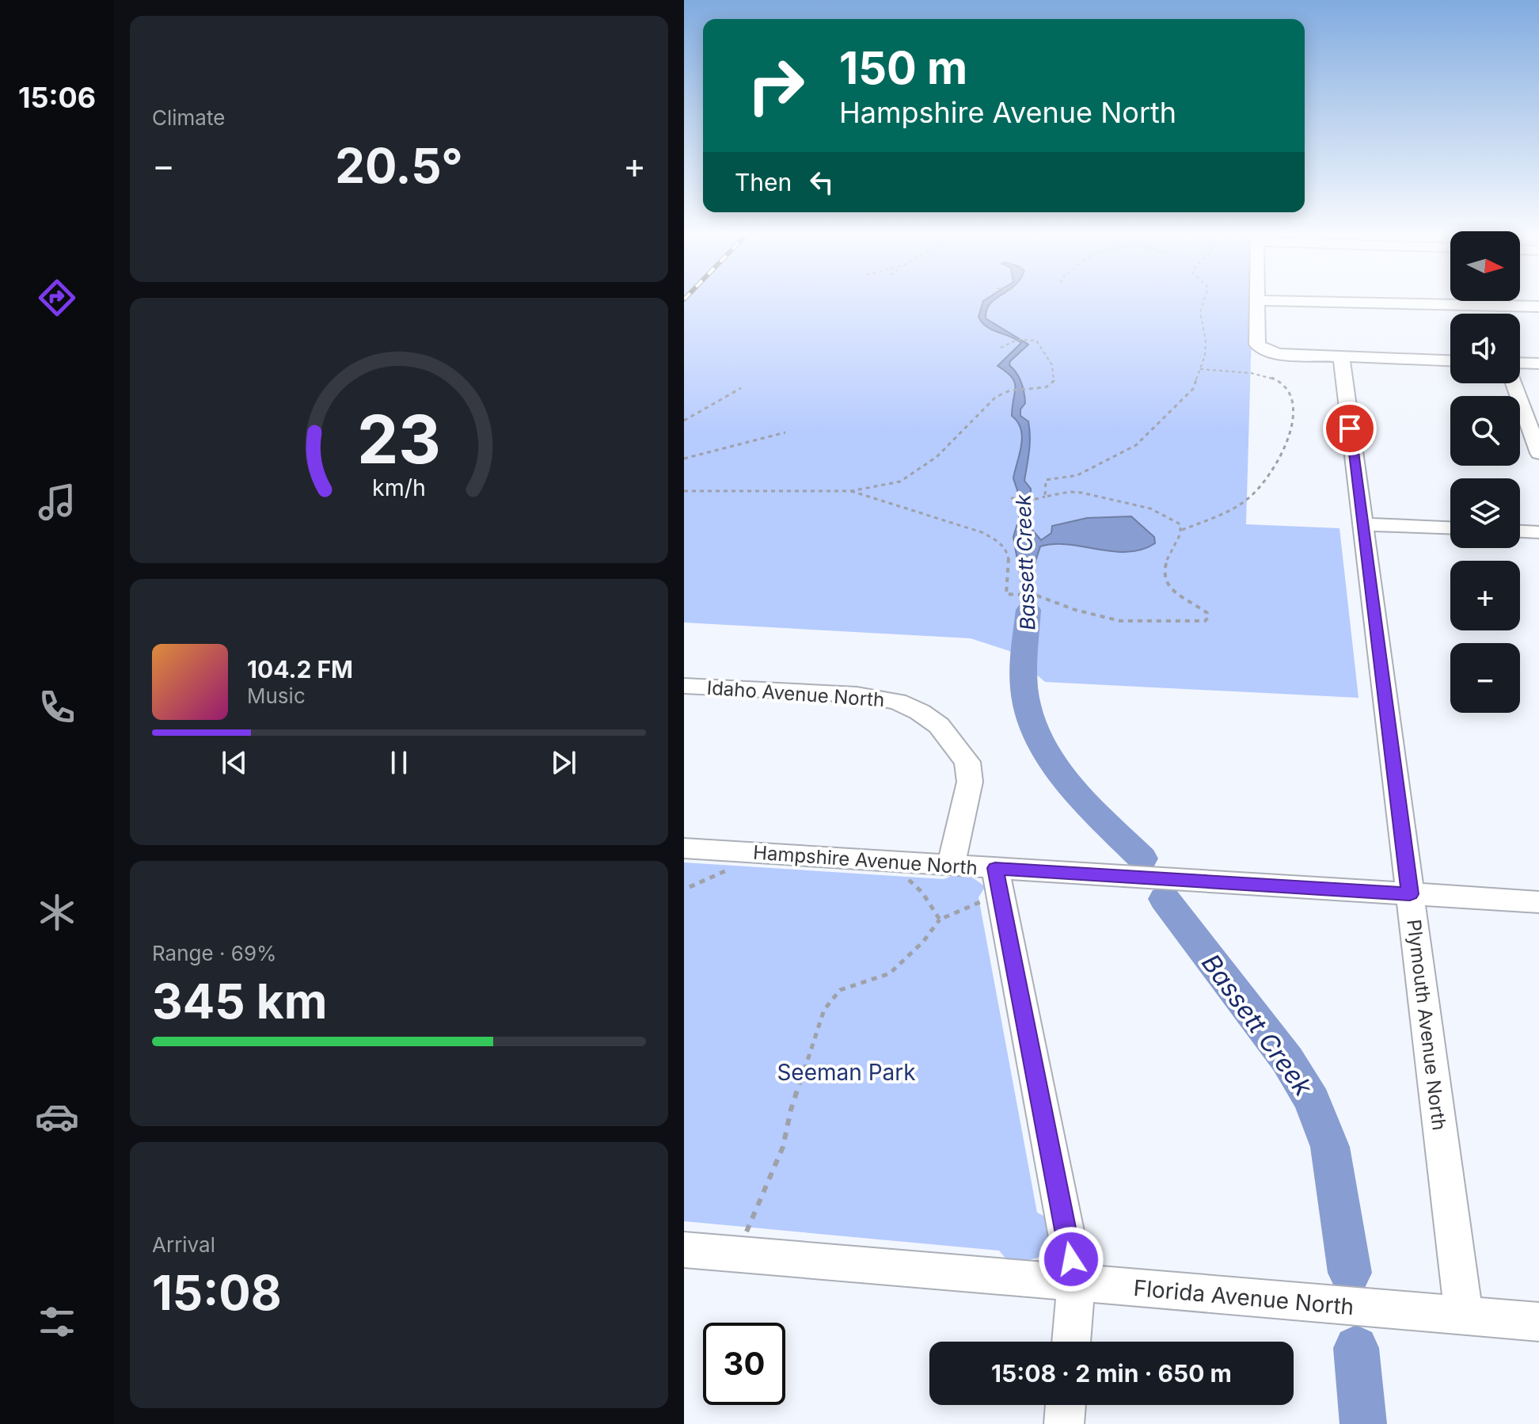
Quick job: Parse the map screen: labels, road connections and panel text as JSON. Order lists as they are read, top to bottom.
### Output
{
  "streets": {
    "street": [
      "Idaho Avenue North",
      "Hampshire Avenue North",
      "Plymouth Avenue North",
      "Florida Avenue North"
    ]
  },
  "crossings": [
    ["Idaho Avenue North", "Hampshire Avenue North"],
    ["Hampshire Avenue North", "Plymouth Avenue North"],
    ["Plymouth Avenue North", "Florida Avenue North"]
  ],
  "water": ["Bassett Creek"],
  "parks": ["Seeman Park"],
  "north": "right",
  "page": {
    "tabs": "15:06",
    "tile": [
      "Climate",
      ["Range · 69%", "345 km"],
      ["Arrival", "15:08"]
    ],
    "turn": ["150 m", "Hampshire Avenue North"],
    "heat": ["−", "20.5°", "+"],
    "then": "Then",
    "map_buttons": ["+", "−"],
    "song": ["104.2 FM", "Music"],
    "limit": "30",
    "trip": "15:08 · 2 min · 650 m",
    "gauge": ["23", "km/h"]
  }
}
